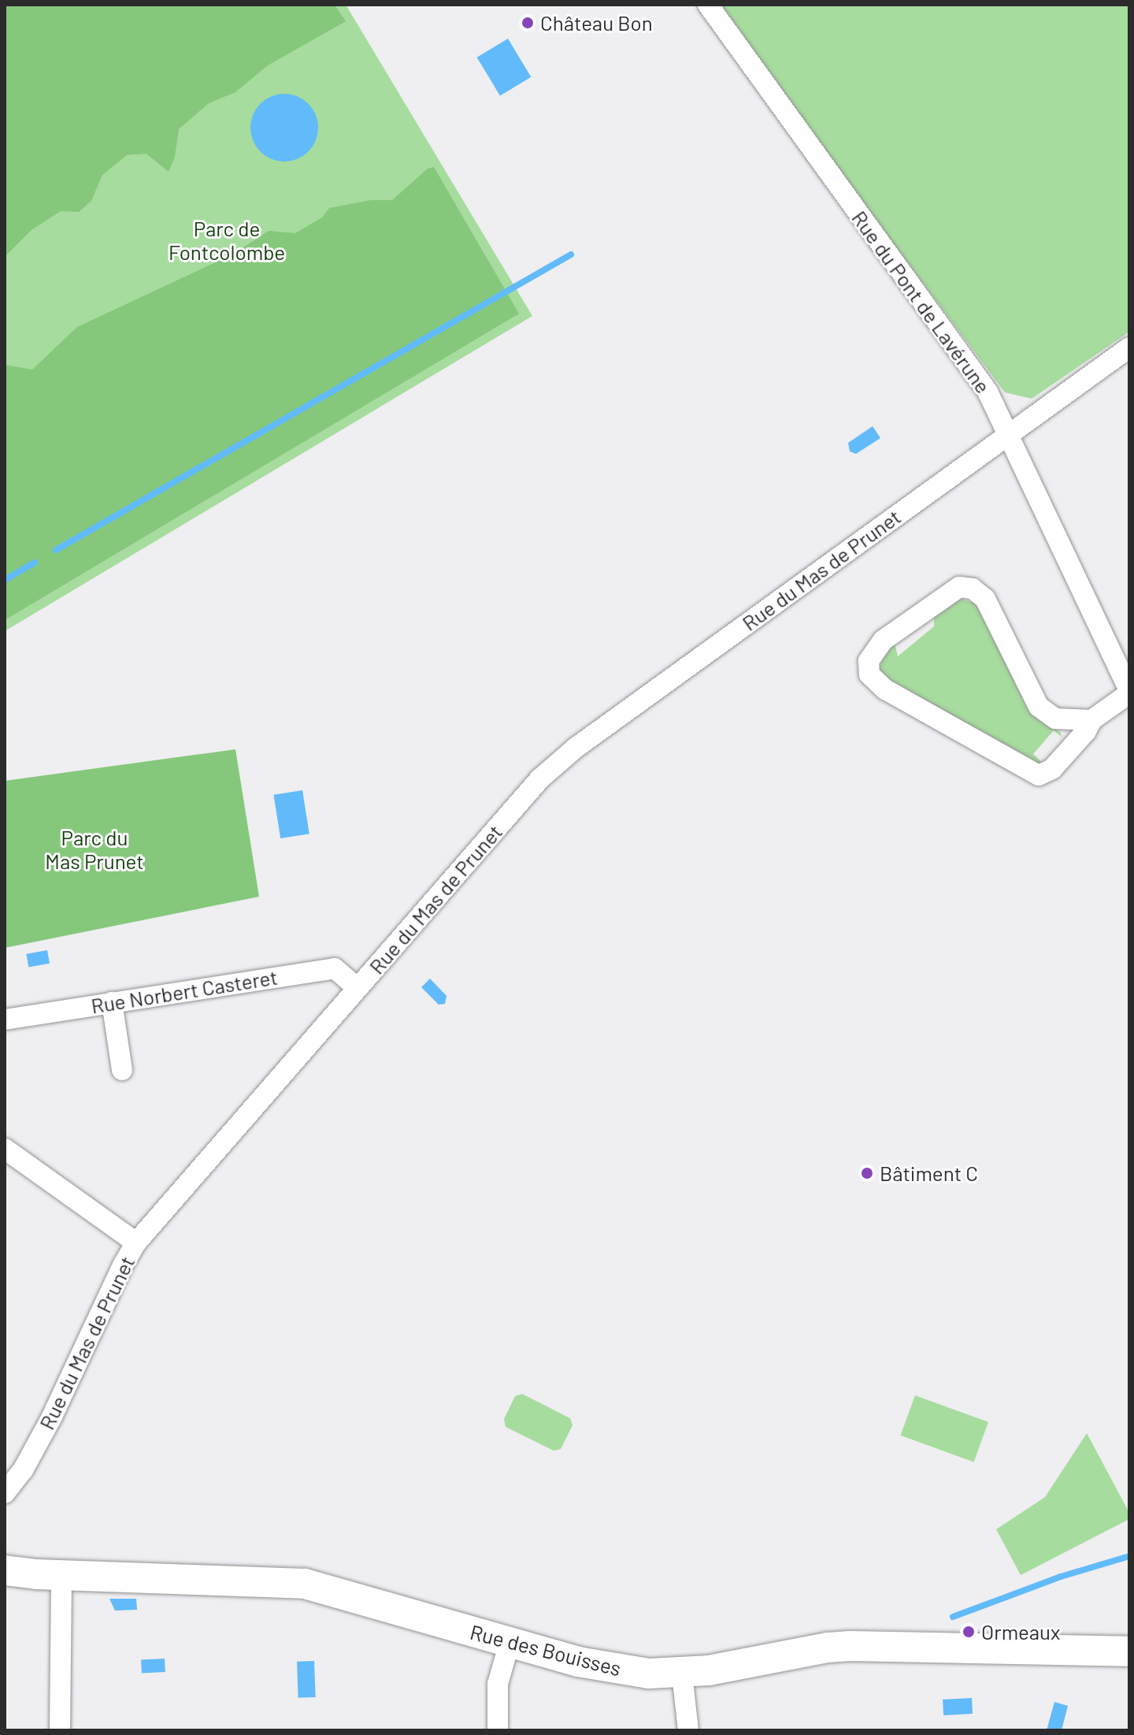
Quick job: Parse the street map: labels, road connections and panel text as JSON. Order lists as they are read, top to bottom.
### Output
{
  "streets": {
    "street": [
      "Rue du Pont de Lavérune",
      "Rue du Mas de Prunet",
      "Rue Norbert Casteret",
      "Rue des Bouisses"
    ]
  },
  "crossings": [
    ["Rue du Pont de Lavérune", "Rue du Mas de Prunet"],
    ["Rue du Mas de Prunet", "Rue Norbert Casteret"]
  ],
  "parks": ["Parc de Fontcolombe", "Parc du Mas Prunet"],
  "places": ["Château Bon", "Bâtiment C", "Ormeaux"]
}
